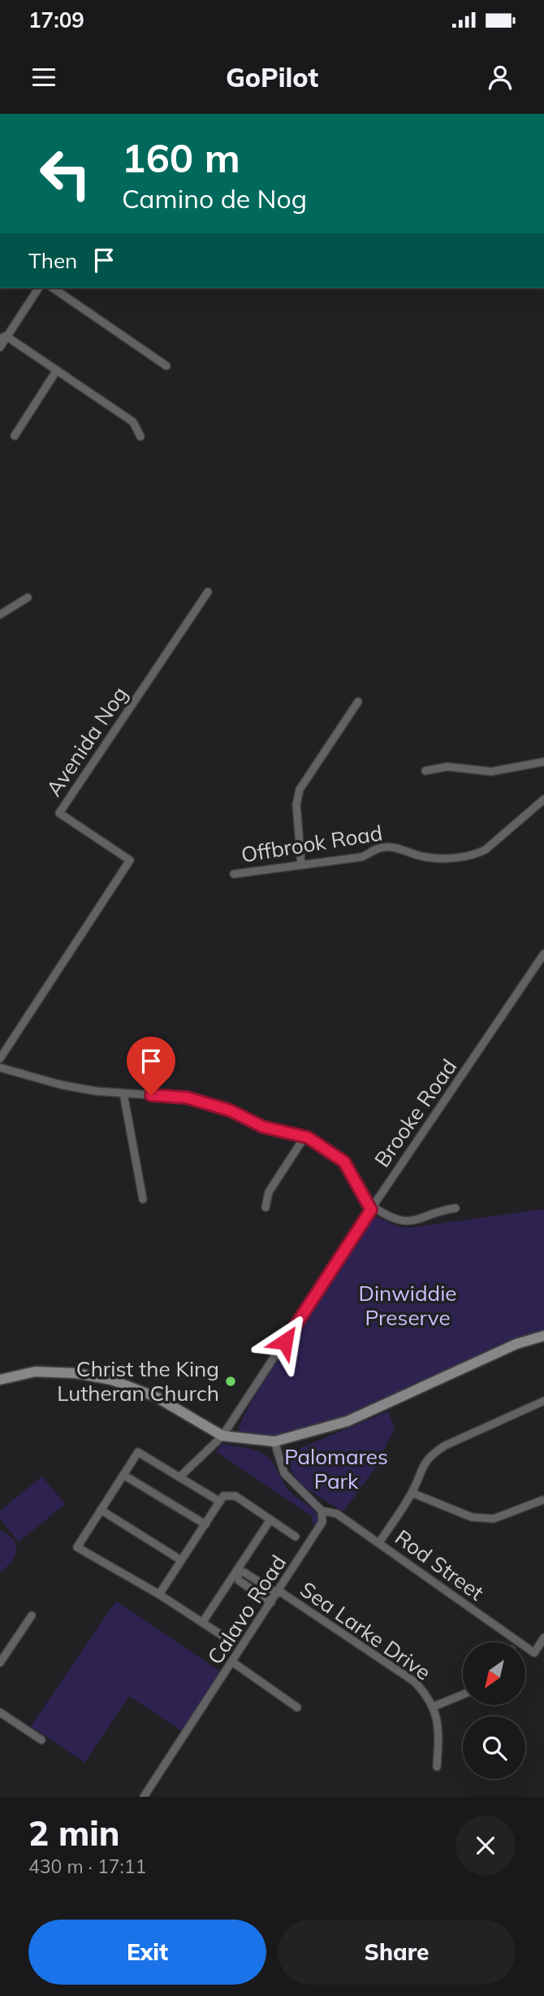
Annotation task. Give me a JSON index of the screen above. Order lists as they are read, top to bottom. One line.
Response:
{"streets":{"street":["Avenida Nog","Offbrook Road","Brooke Road","Rod Street","Calavo Road","Sea Larke Drive"]},"crossings":[["Rod Street","Calavo Road"],["Calavo Road","Sea Larke Drive"]],"parks":["Dinwiddie Preserve","Palomares Park"],"places":["Christ the King Lutheran Church"],"north":"bottom left","page":{"status":"17:09","header":"GoPilot","turn":["160 m","Camino de Nog"],"then":"Then","heading":["2 min","430 m · 17:11"],"buttons":["Exit","Share"]}}
